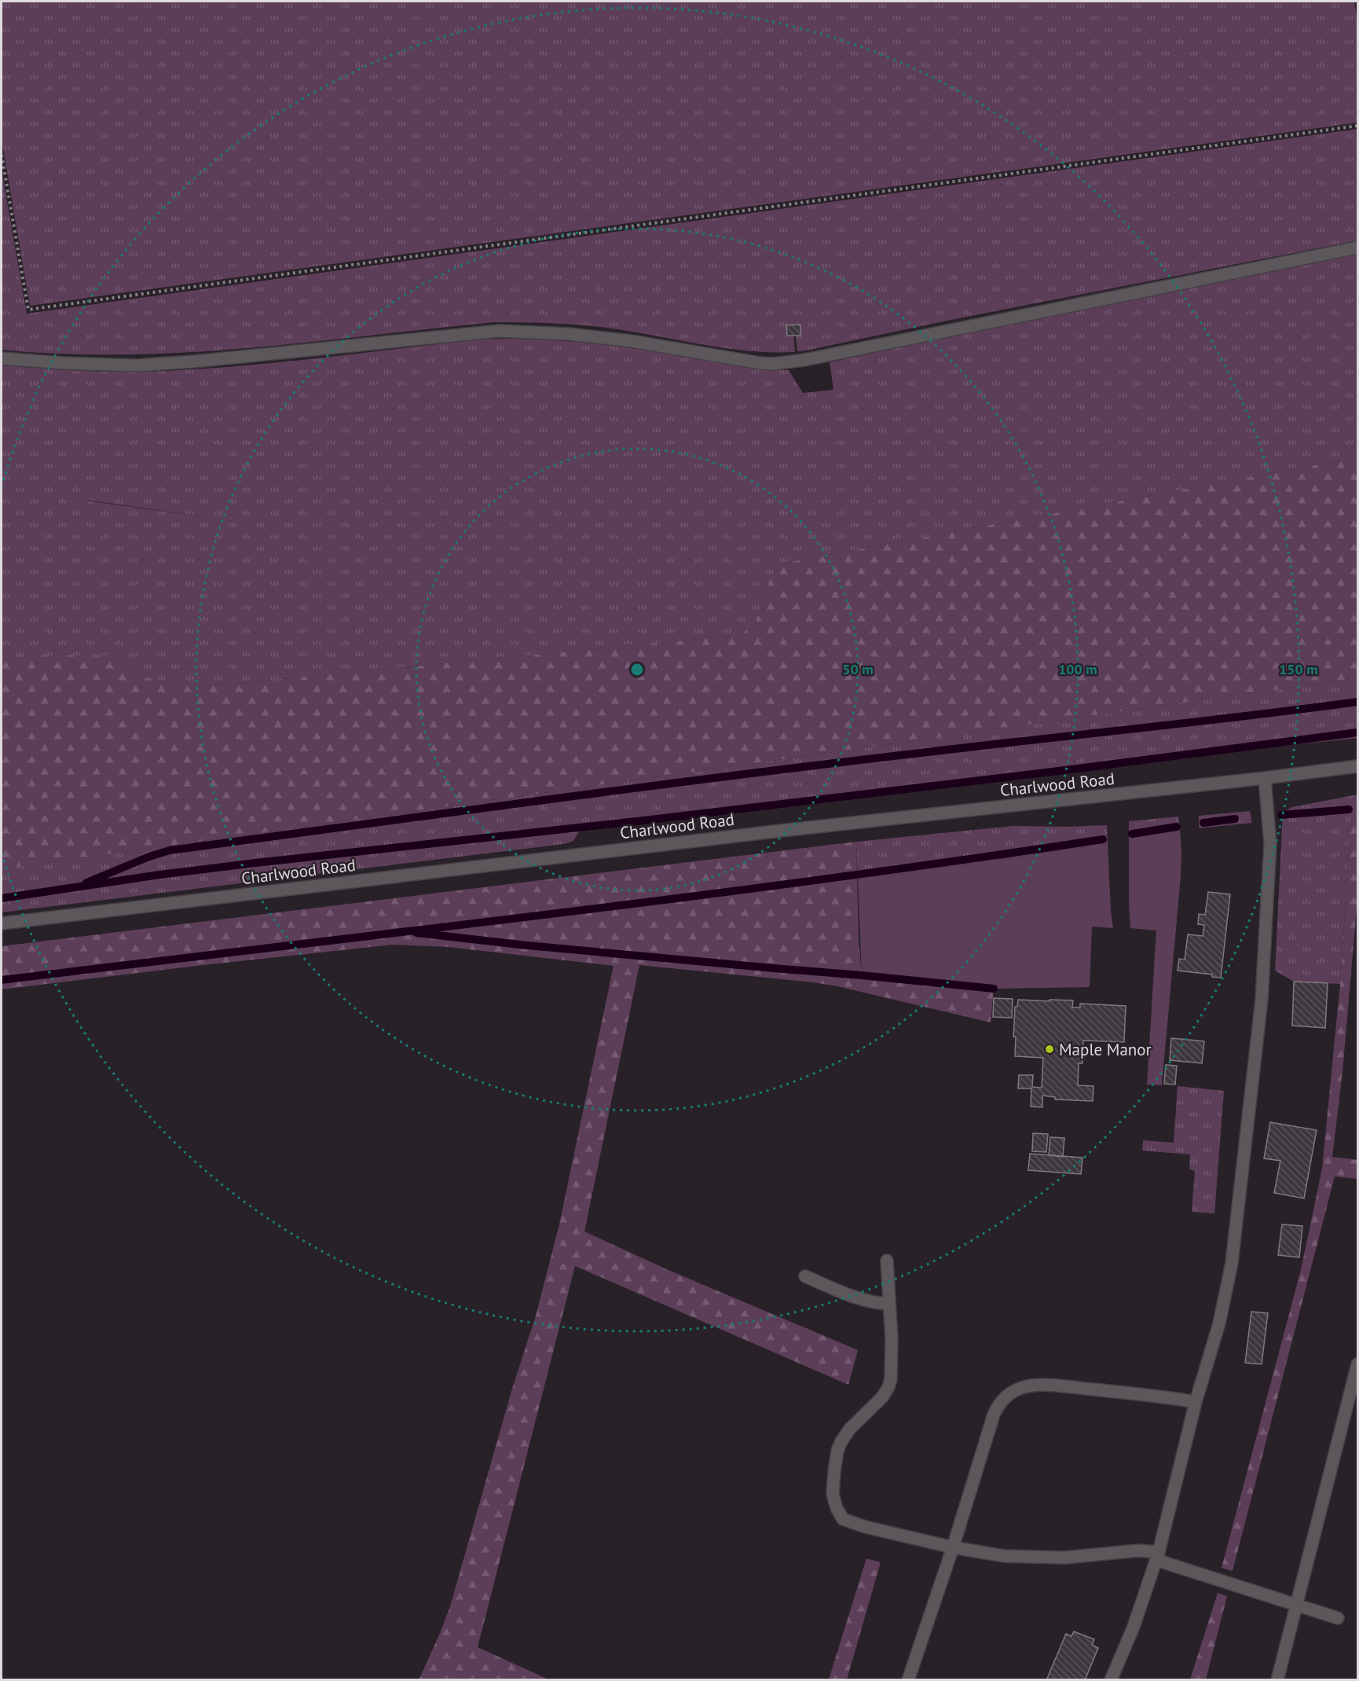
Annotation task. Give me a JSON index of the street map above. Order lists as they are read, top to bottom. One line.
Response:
{"streets":{"street":["Charlwood Road"]},"places":["Maple Manor"],"rings":["50 m","100 m","150 m"]}
